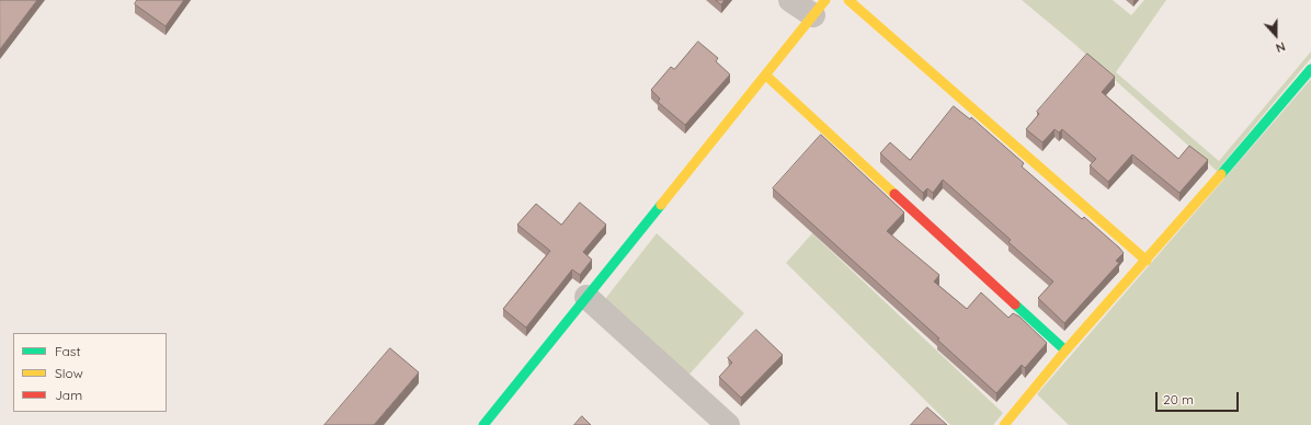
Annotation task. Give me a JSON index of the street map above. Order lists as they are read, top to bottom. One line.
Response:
{"legend":["Fast","Slow","Jam"],"scale_bar":"20 m","north":"bottom"}
